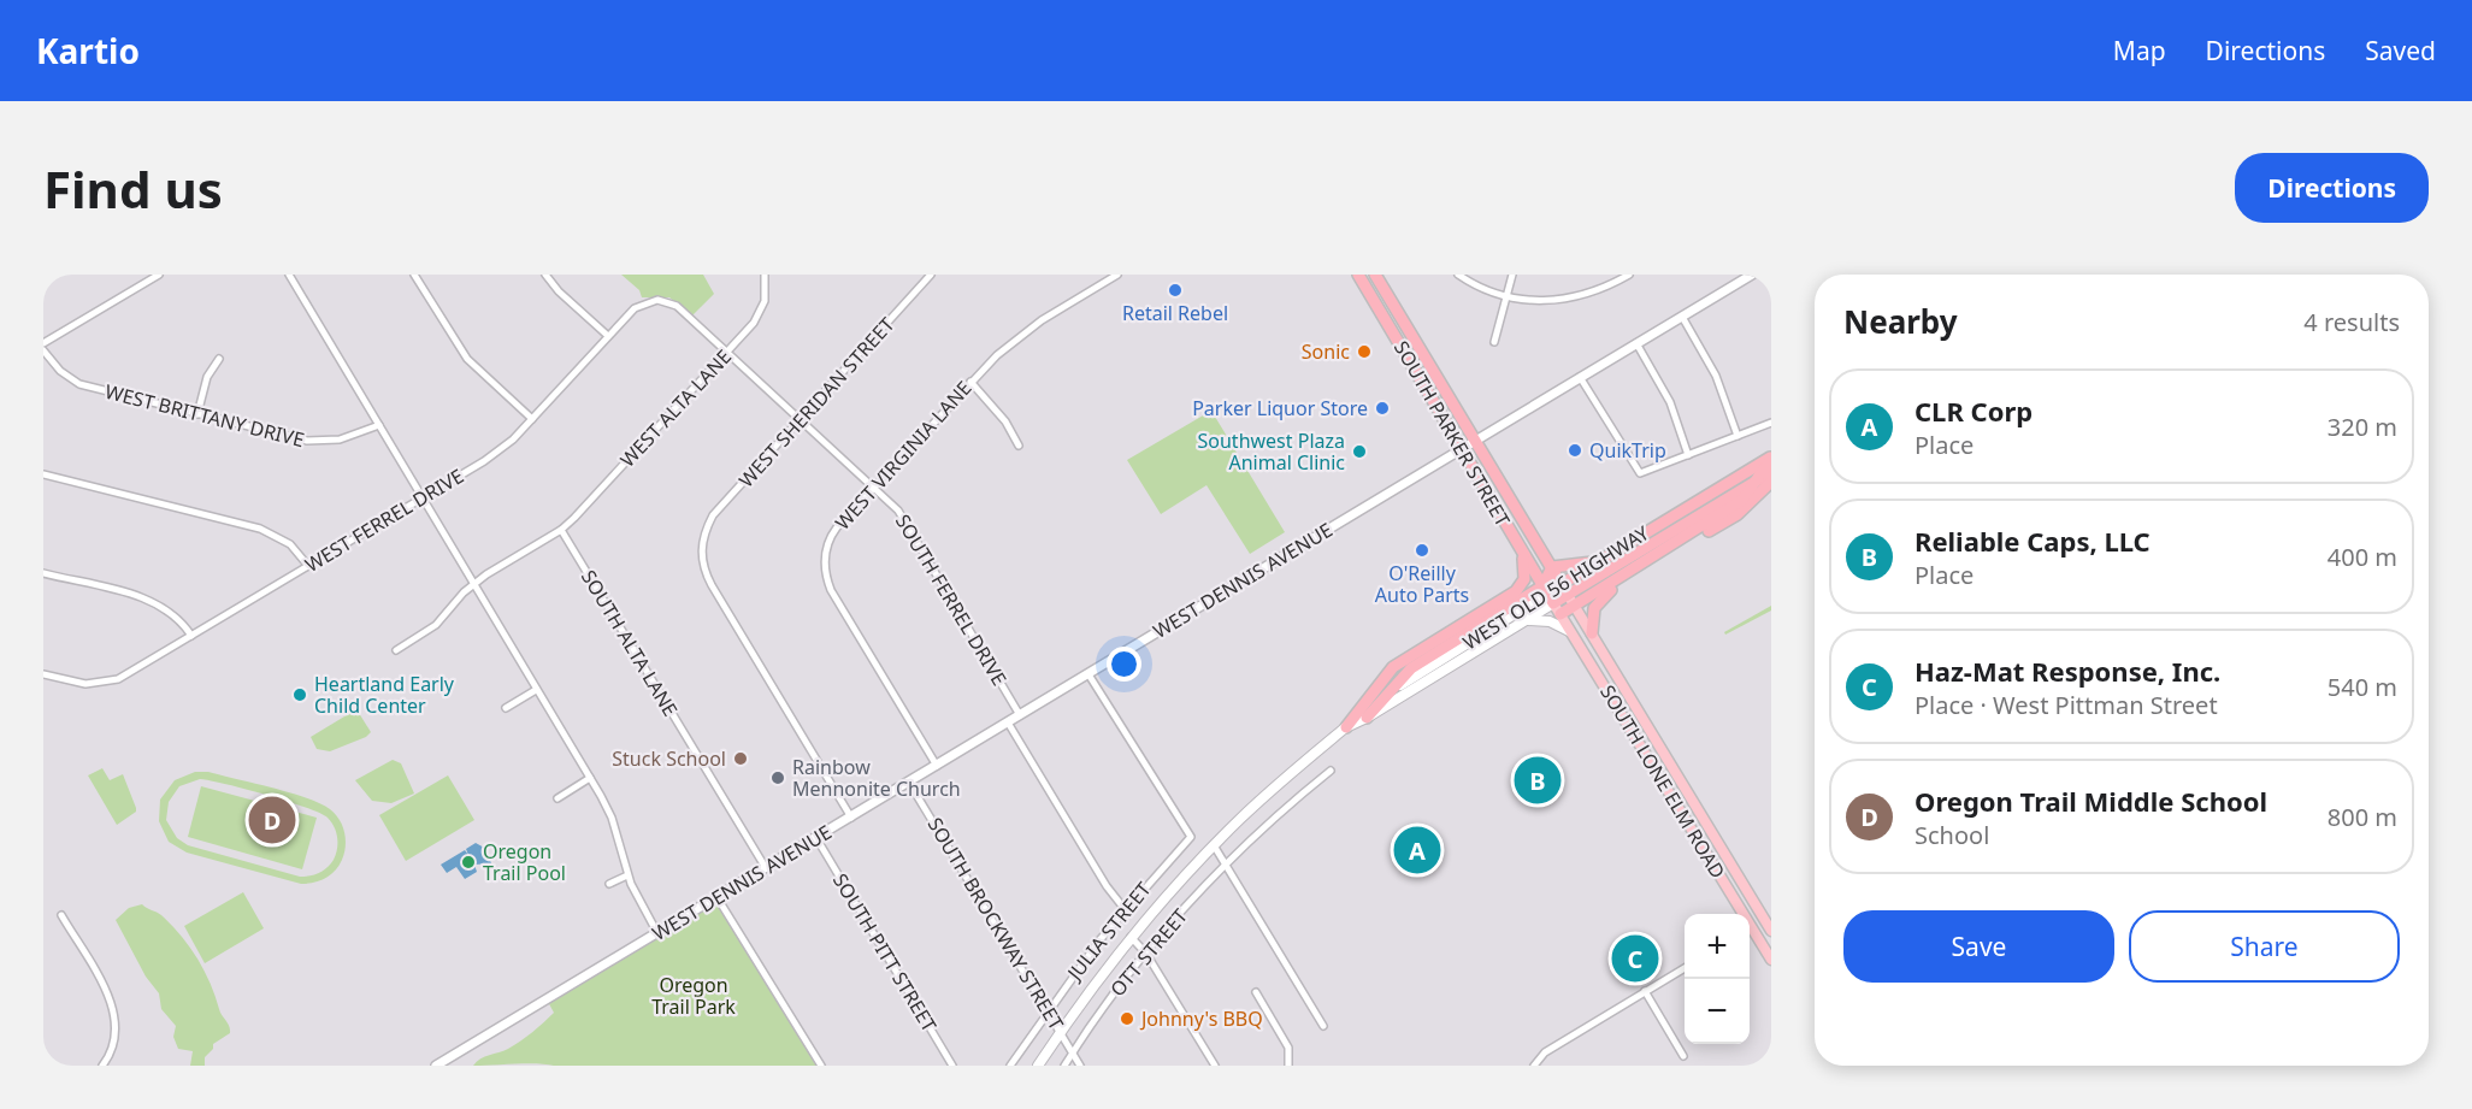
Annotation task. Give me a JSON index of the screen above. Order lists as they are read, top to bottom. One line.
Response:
{"streets":{"highway":["SOUTH PARKER STREET","WEST OLD 56 HIGHWAY"],"main road":["SOUTH LONE ELM ROAD"],"street":["WEST SHERIDAN STREET","WEST ALTA LANE","WEST BRITTANY DRIVE","WEST VIRGINIA LANE","WEST FERREL DRIVE","WEST DENNIS AVENUE","SOUTH FERREL DRIVE","SOUTH ALTA LANE","SOUTH BROCKWAY STREET","JULIA STREET","SOUTH PITT STREET","OTT STREET"]},"crossings":[["WEST SHERIDAN STREET","WEST DENNIS AVENUE"],["WEST SHERIDAN STREET","SOUTH FERREL DRIVE"],["WEST ALTA LANE","SOUTH FERREL DRIVE"],["WEST ALTA LANE","SOUTH ALTA LANE"],["SOUTH PARKER STREET","WEST DENNIS AVENUE"],["SOUTH PARKER STREET","WEST OLD 56 HIGHWAY"],["SOUTH PARKER STREET","SOUTH LONE ELM ROAD"],["WEST VIRGINIA LANE","WEST DENNIS AVENUE"],["WEST VIRGINIA LANE","SOUTH FERREL DRIVE"],["WEST FERREL DRIVE","SOUTH FERREL DRIVE"],["WEST DENNIS AVENUE","SOUTH FERREL DRIVE"],["WEST DENNIS AVENUE","SOUTH ALTA LANE"],["WEST DENNIS AVENUE","SOUTH BROCKWAY STREET"],["WEST DENNIS AVENUE","JULIA STREET"],["WEST DENNIS AVENUE","SOUTH PITT STREET"],["WEST OLD 56 HIGHWAY","SOUTH LONE ELM ROAD"],["WEST OLD 56 HIGHWAY","SOUTH BROCKWAY STREET"],["SOUTH BROCKWAY STREET","JULIA STREET"],["SOUTH BROCKWAY STREET","OTT STREET"]],"parks":["Oregon Trail Park"],"places":["Retail Rebel","Sonic","Parker Liquor Store","QuikTrip","Southwest Plaza Animal Clinic","O'Reilly Auto Parts","Heartland Early Child Center","Stuck School","Rainbow Mennonite Church","Oregon Trail Pool","Johnny's BBQ"],"page":{"header":"Kartio","nav":["Map","Directions","Saved"],"buttons":["Directions",["Save","Share"]],"title":"Find us","heading":["Nearby","4 results"],"list":[{"mark":"A","name":"CLR Corp","note":"Place","value":"320 m"},{"mark":"B","name":"Reliable Caps, LLC","note":"Place","value":"400 m"},{"mark":"C","name":"Haz-Mat Response, Inc.","note":"Place · West Pittman Street","value":"540 m"},{"mark":"D","name":"Oregon Trail Middle School","note":"School","value":"800 m"}],"pins":["B","D","A","C"],"map_buttons":["+","−"]}}
